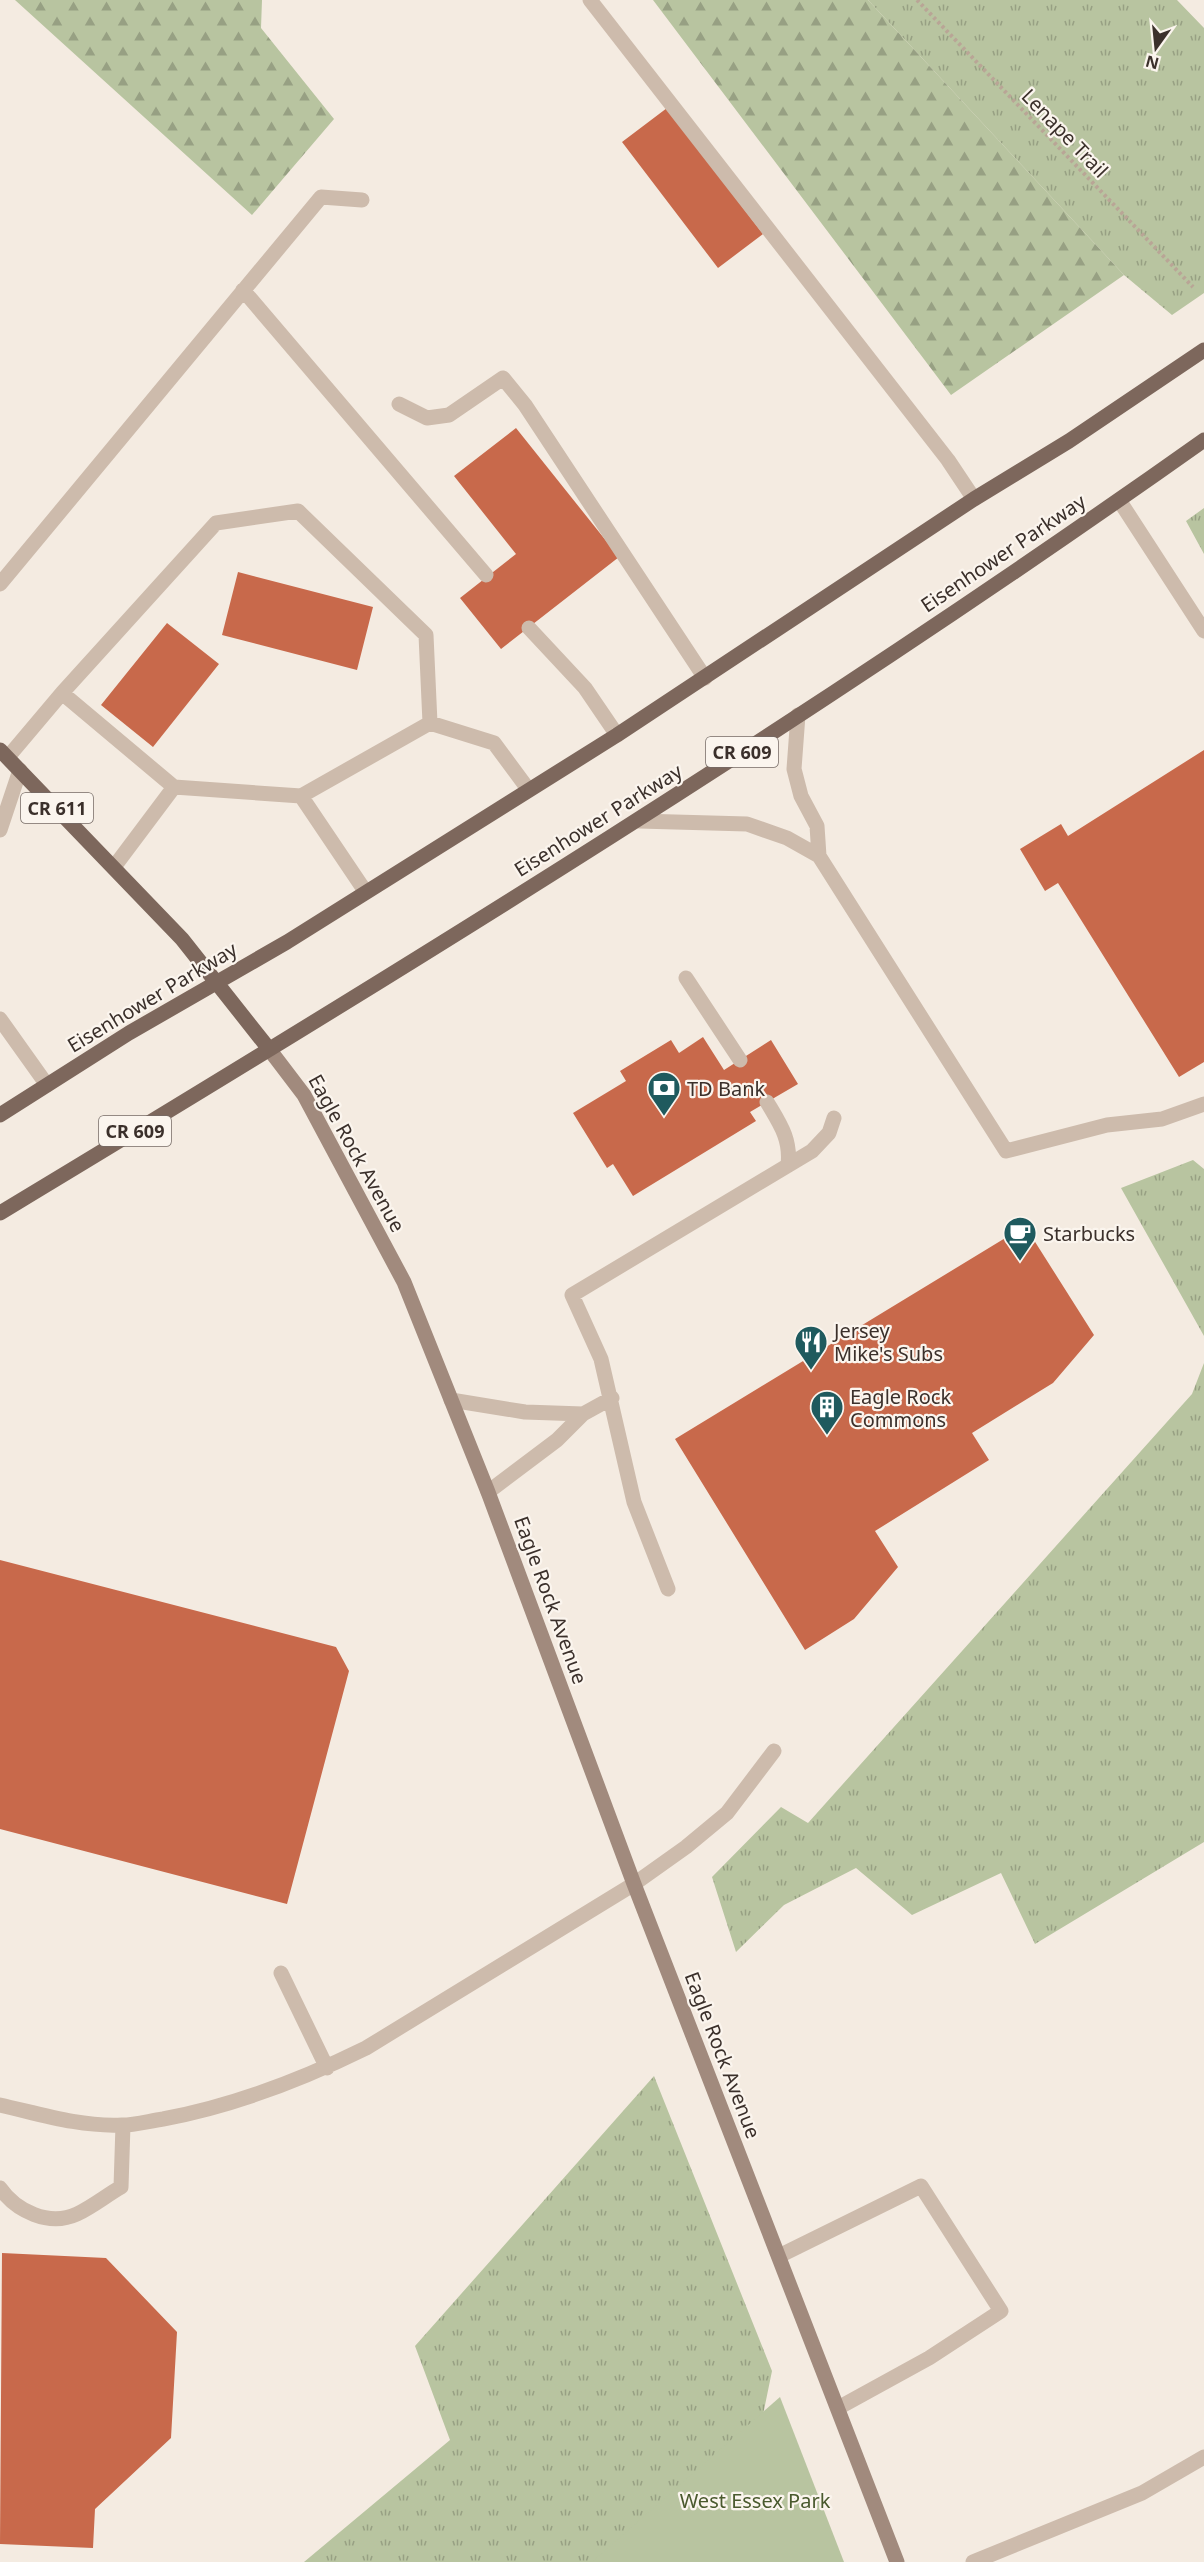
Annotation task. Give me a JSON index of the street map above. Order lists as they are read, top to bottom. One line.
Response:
{"streets":{"main road":["Eisenhower Parkway","CR 609","CR 611","Eagle Rock Avenue"],"path":["Lenape Trail"]},"crossings":[["Eisenhower Parkway","Eagle Rock Avenue"]],"parks":["West Essex Park"],"places":{"bank":["TD Bank"],"cafe":["Starbucks"],"restaurant":["Jersey Mike's Subs"],"building":["Eagle Rock Commons"]},"north":"bottom"}
